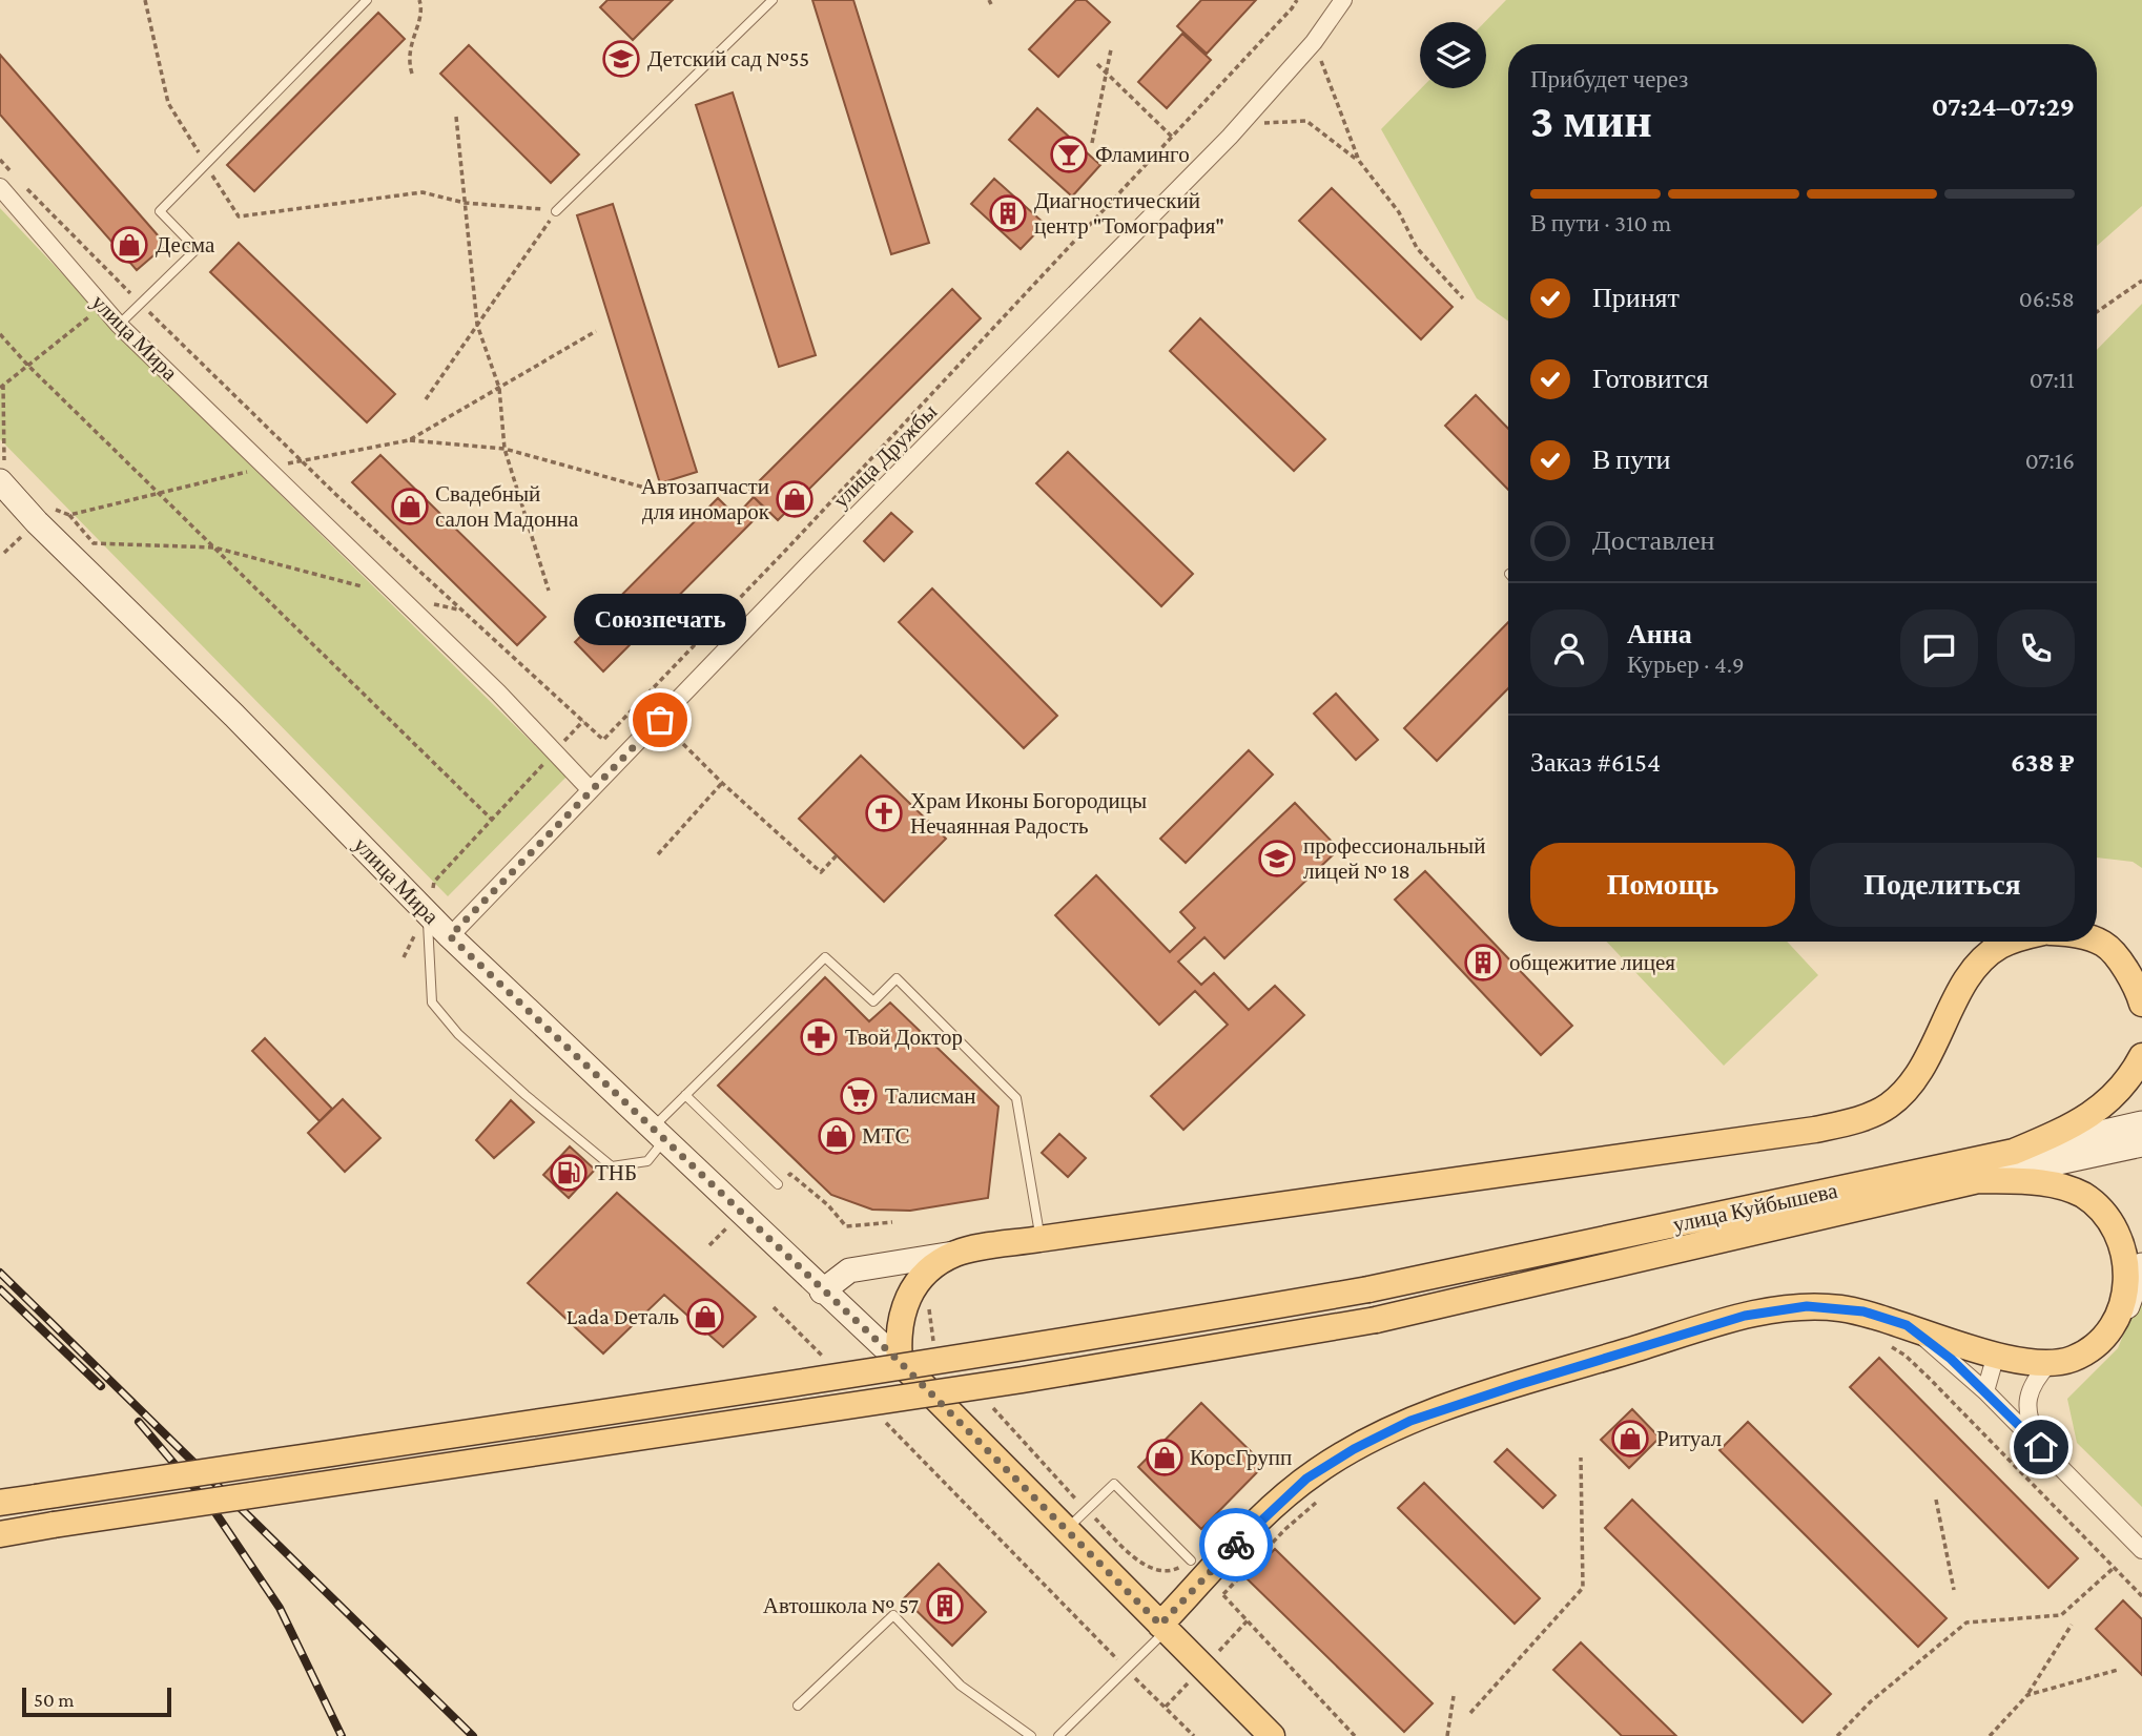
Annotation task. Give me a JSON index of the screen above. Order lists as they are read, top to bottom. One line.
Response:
{"streets":{"main road":["улица Мира","улица Куйбышева"],"street":["улица Дружбы"]},"crossings":[["улица Мира","улица Дружбы"]],"places":{"school or university":["Детский сад №55","профессиональный лицей № 18"],"bar":["Фламинго"],"building":["Диагностический центр \"Томография\"","общежитие лицея","Автошкола № 57"],"shop":["Десма","Автозапчасти для иномарок","Свадебный салон Мадонна","МТС","Lada Dеталь","Ритуал","КорсГрупп"],"other":["Союзпечать"],"church":["Храм Иконы Богородицы Нечаянная Радость"],"pharmacy":["Твой Доктор"],"supermarket":["Талисман"],"fuel station":["ТНБ"]},"scale_bar":"50 m","page":{"heading":["3 мин","Прибудет через","07:24–07:29"],"panel":["Анна","Курьер · 4.9","Заказ #6154","638 ₽"],"bar":"В пути · 310 m","list":[["Принят","06:58"],["Готовится","07:11"],["В пути","07:16"],"Доставлен"],"bubble":"Союзпечать","buttons":["Помощь","Поделиться"],"scale":"50 m"}}
